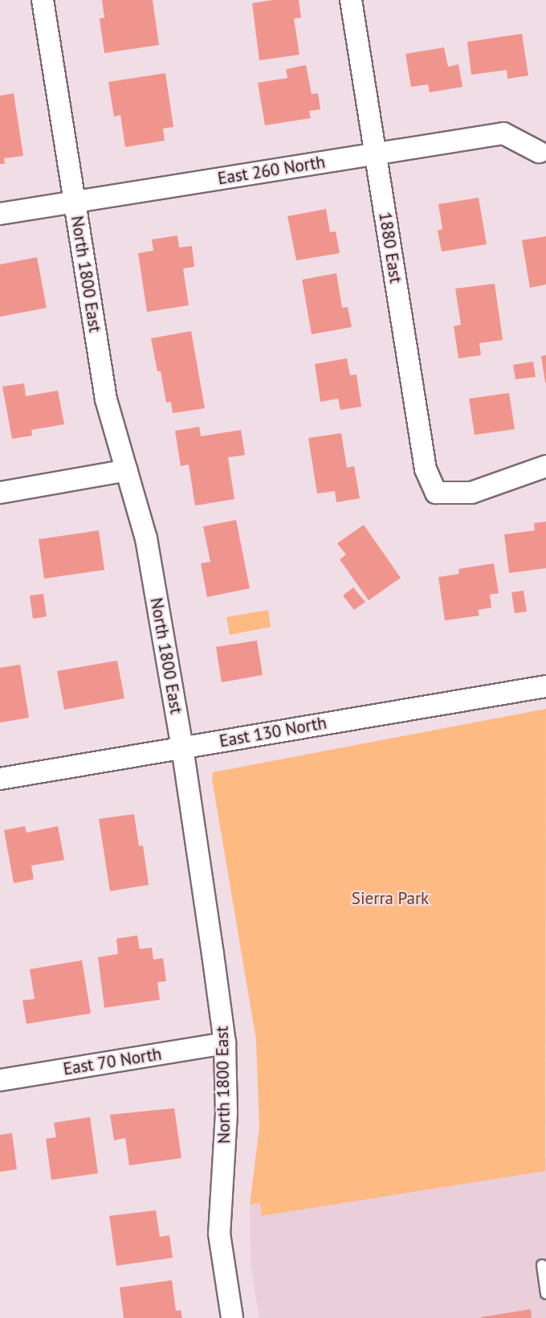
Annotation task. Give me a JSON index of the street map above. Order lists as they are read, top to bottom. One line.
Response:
{"streets":{"street":["East 260 North","1880 East","North 1800 East","East 130 North","East 70 North"]},"crossings":[["East 260 North","1880 East"],["East 260 North","North 1800 East"],["North 1800 East","East 130 North"],["North 1800 East","East 70 North"]],"parks":["Sierra Park"]}
